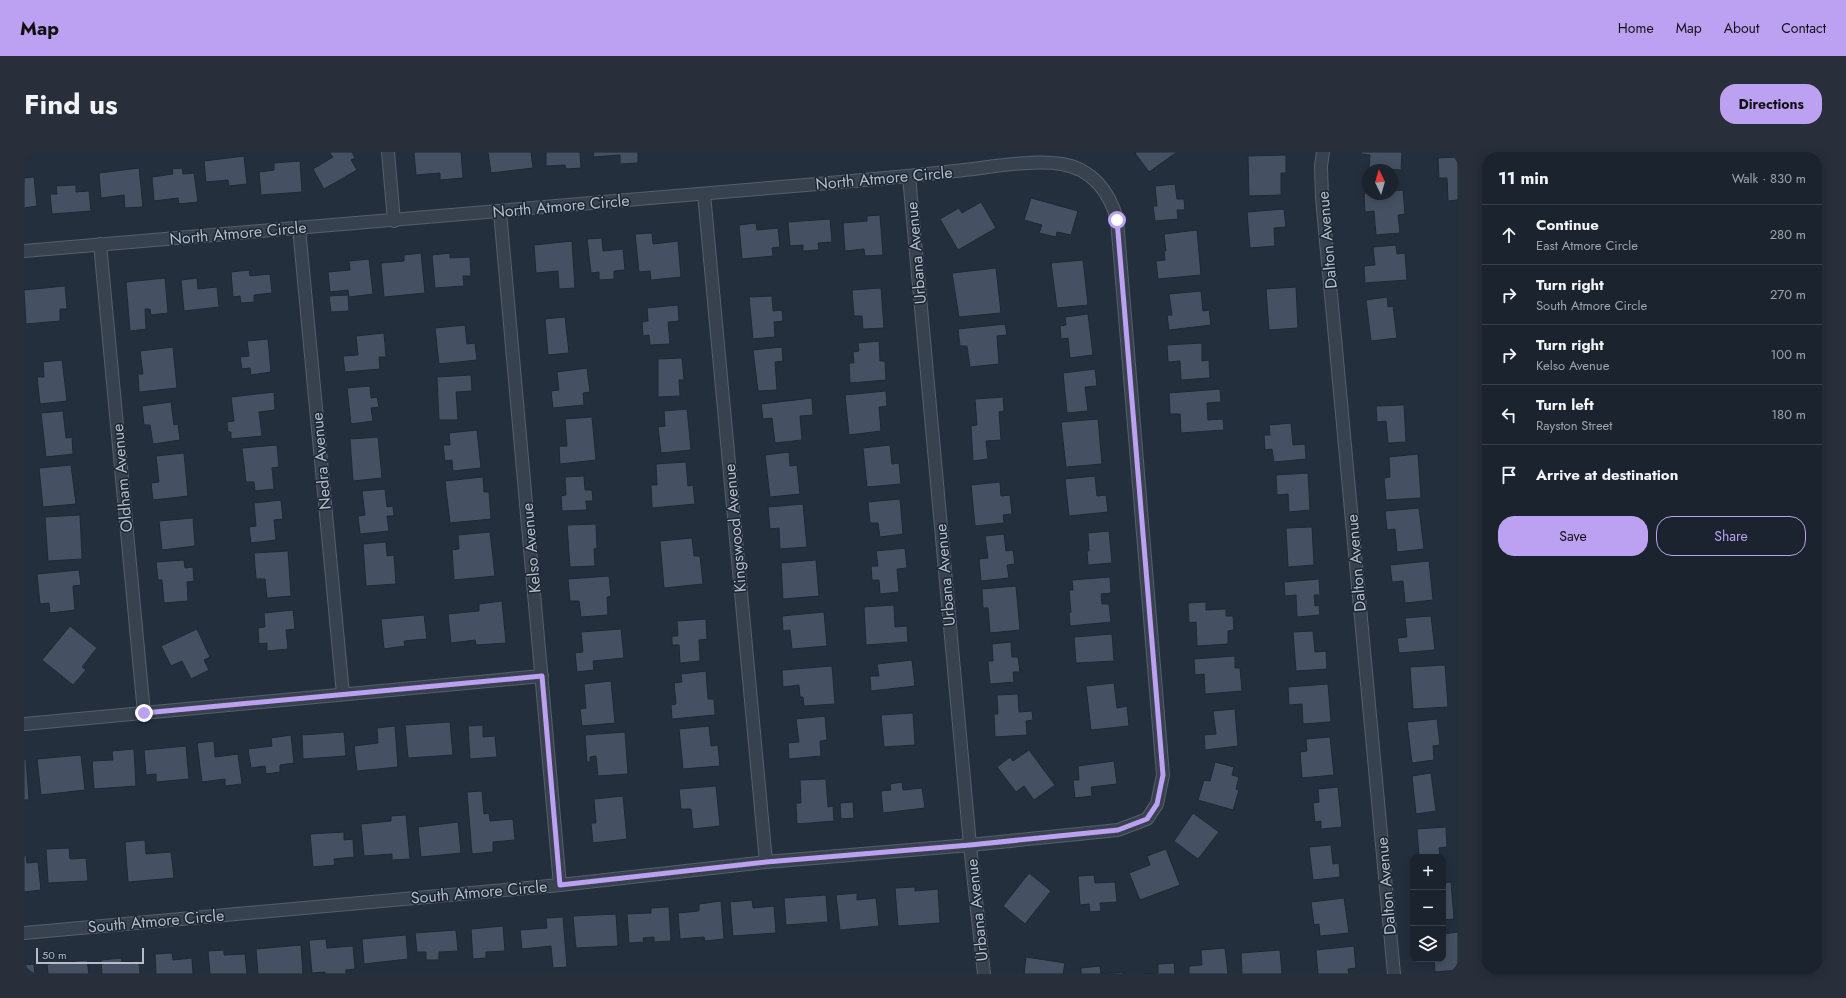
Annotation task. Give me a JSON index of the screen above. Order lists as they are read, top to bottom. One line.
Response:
{"streets":{"street":["North Atmore Circle","Dalton Avenue","Urbana Avenue","Nedra Avenue","Oldham Avenue","Kingswood Avenue","Kelso Avenue","South Atmore Circle"]},"crossings":[["North Atmore Circle","Urbana Avenue"],["North Atmore Circle","Nedra Avenue"],["North Atmore Circle","Oldham Avenue"],["North Atmore Circle","Kingswood Avenue"],["North Atmore Circle","Kelso Avenue"],["North Atmore Circle","South Atmore Circle"],["Urbana Avenue","South Atmore Circle"],["Kingswood Avenue","South Atmore Circle"],["Kelso Avenue","South Atmore Circle"]],"scale_bar":"50 m","north":"top","page":{"header":"Map","nav":["Home","Map","About","Contact"],"title":"Find us","buttons":["Directions",["Save","Share"]],"heading":["11 min","Walk · 830 m"],"list":[["Continue","East Atmore Circle","280 m"],["Turn right","South Atmore Circle","270 m"],["Turn right","Kelso Avenue","100 m"],["Turn left","Rayston Street","180 m"],"Arrive at destination"],"map_buttons":["+","−"],"scale":"50 m"}}
